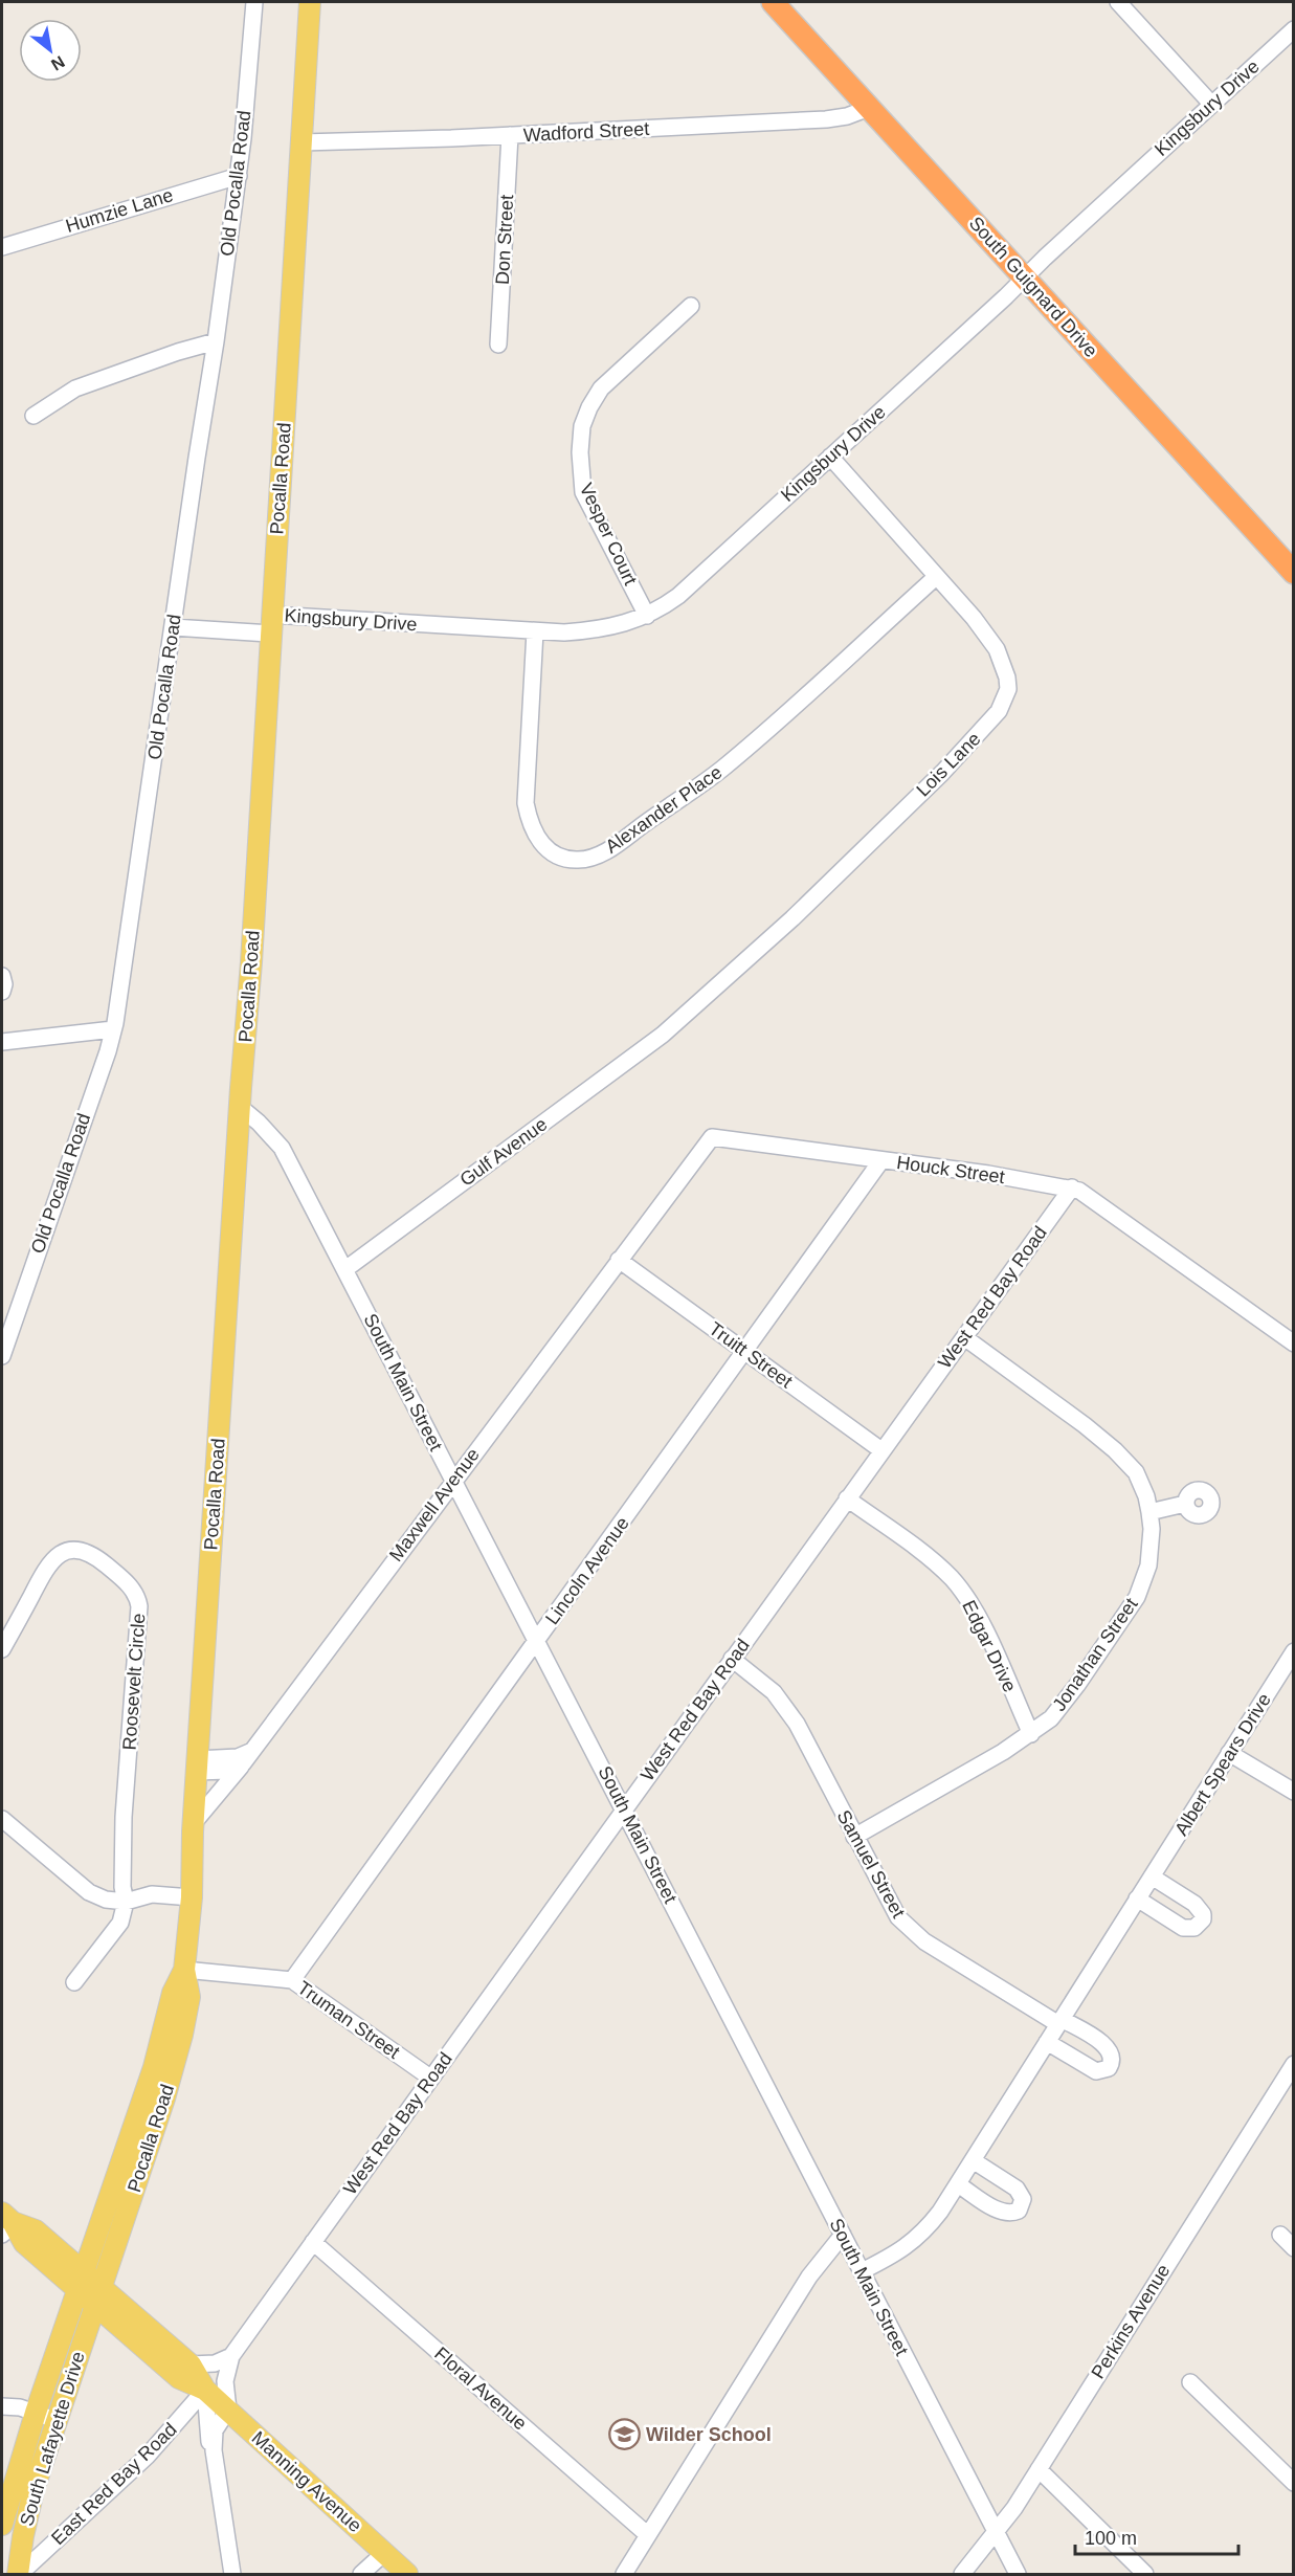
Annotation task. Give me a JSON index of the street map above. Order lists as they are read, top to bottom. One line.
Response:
{"streets":{"highway":["South Guignard Drive"],"main road":["Pocalla Road","South Lafayette Drive","Manning Avenue"],"street":["Kingsbury Drive","Wadford Street","Old Pocalla Road","Humzie Lane","Don Street","Vesper Court","Lois Lane","Alexander Place","Gulf Avenue","Houck Street","West Red Bay Road","Truitt Street","South Main Street","Maxwell Avenue","Lincoln Avenue","Edgar Drive","Jonathan Street","Roosevelt Circle","Albert Spears Drive","Samuel Street","Truman Street","Perkins Avenue","Floral Avenue","East Red Bay Road"]},"crossings":[["Kingsbury Drive","Old Pocalla Road"],["Kingsbury Drive","South Guignard Drive"],["Kingsbury Drive","Pocalla Road"],["Kingsbury Drive","Vesper Court"],["Kingsbury Drive","Lois Lane"],["Kingsbury Drive","Alexander Place"],["Wadford Street","Don Street"],["Wadford Street","South Guignard Drive"],["Wadford Street","Pocalla Road"],["Old Pocalla Road","Humzie Lane"],["Pocalla Road","South Main Street"],["Pocalla Road","Maxwell Avenue"],["Pocalla Road","Truman Street"],["Pocalla Road","South Lafayette Drive"],["Pocalla Road","Manning Avenue"],["Lois Lane","Alexander Place"],["Lois Lane","Gulf Avenue"],["Gulf Avenue","South Main Street"],["Houck Street","West Red Bay Road"],["Houck Street","Truitt Street"],["Houck Street","Maxwell Avenue"],["Houck Street","Lincoln Avenue"],["West Red Bay Road","Truitt Street"],["West Red Bay Road","South Main Street"],["West Red Bay Road","Edgar Drive"],["West Red Bay Road","Jonathan Street"],["West Red Bay Road","Samuel Street"],["West Red Bay Road","Truman Street"],["West Red Bay Road","Floral Avenue"],["West Red Bay Road","Manning Avenue"],["Truitt Street","Maxwell Avenue"],["Truitt Street","Lincoln Avenue"],["South Main Street","Maxwell Avenue"],["South Main Street","Lincoln Avenue"],["South Main Street","Albert Spears Drive"],["South Main Street","Perkins Avenue"],["Lincoln Avenue","Truman Street"],["Edgar Drive","Jonathan Street"],["Jonathan Street","Samuel Street"],["Albert Spears Drive","Samuel Street"],["South Lafayette Drive","Manning Avenue"],["South Lafayette Drive","East Red Bay Road"],["Manning Avenue","East Red Bay Road"]],"places":{"school or university":["Wilder School"]},"scale_bar":"100 m","north":"bottom right"}
